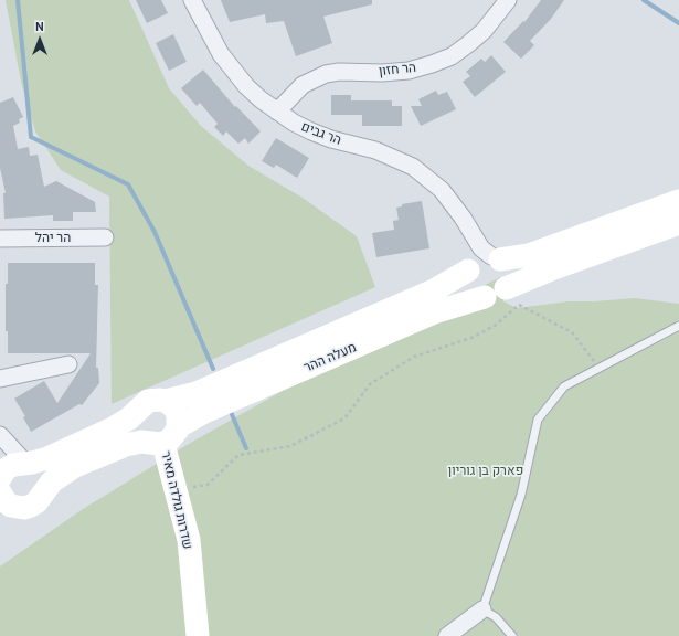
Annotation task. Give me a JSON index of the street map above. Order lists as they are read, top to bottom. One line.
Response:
{"streets":{"main road":["מעלה ההר","שדרות גולדה מאיר"],"street":["הר חזון","הר גבים","הר יהל"]},"crossings":[["הר חזון","הר גבים"],["הר גבים","מעלה ההר"]],"parks":["פארק בן גוריון"],"north":"top"}
